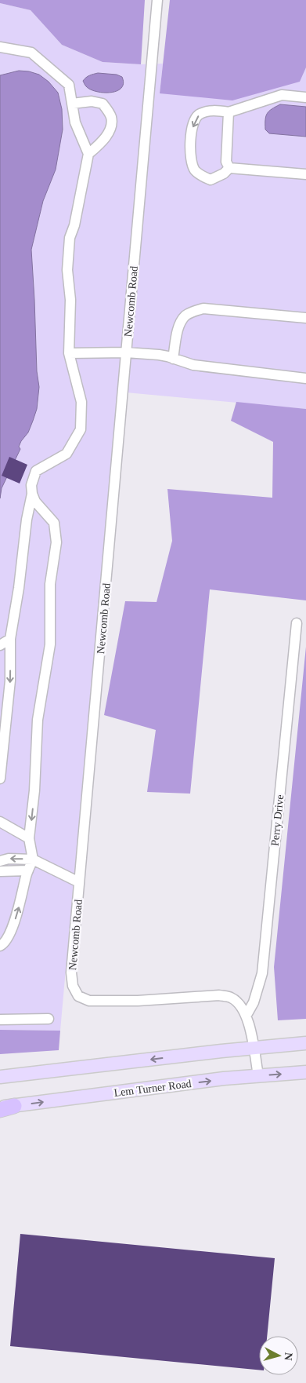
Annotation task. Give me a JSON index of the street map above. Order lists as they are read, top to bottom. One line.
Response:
{"streets":{"main road":["Lem Turner Road"],"street":["Newcomb Road","Perry Drive"]},"crossings":[["Newcomb Road","Perry Drive"],["Newcomb Road","Lem Turner Road"]],"north":"right"}
